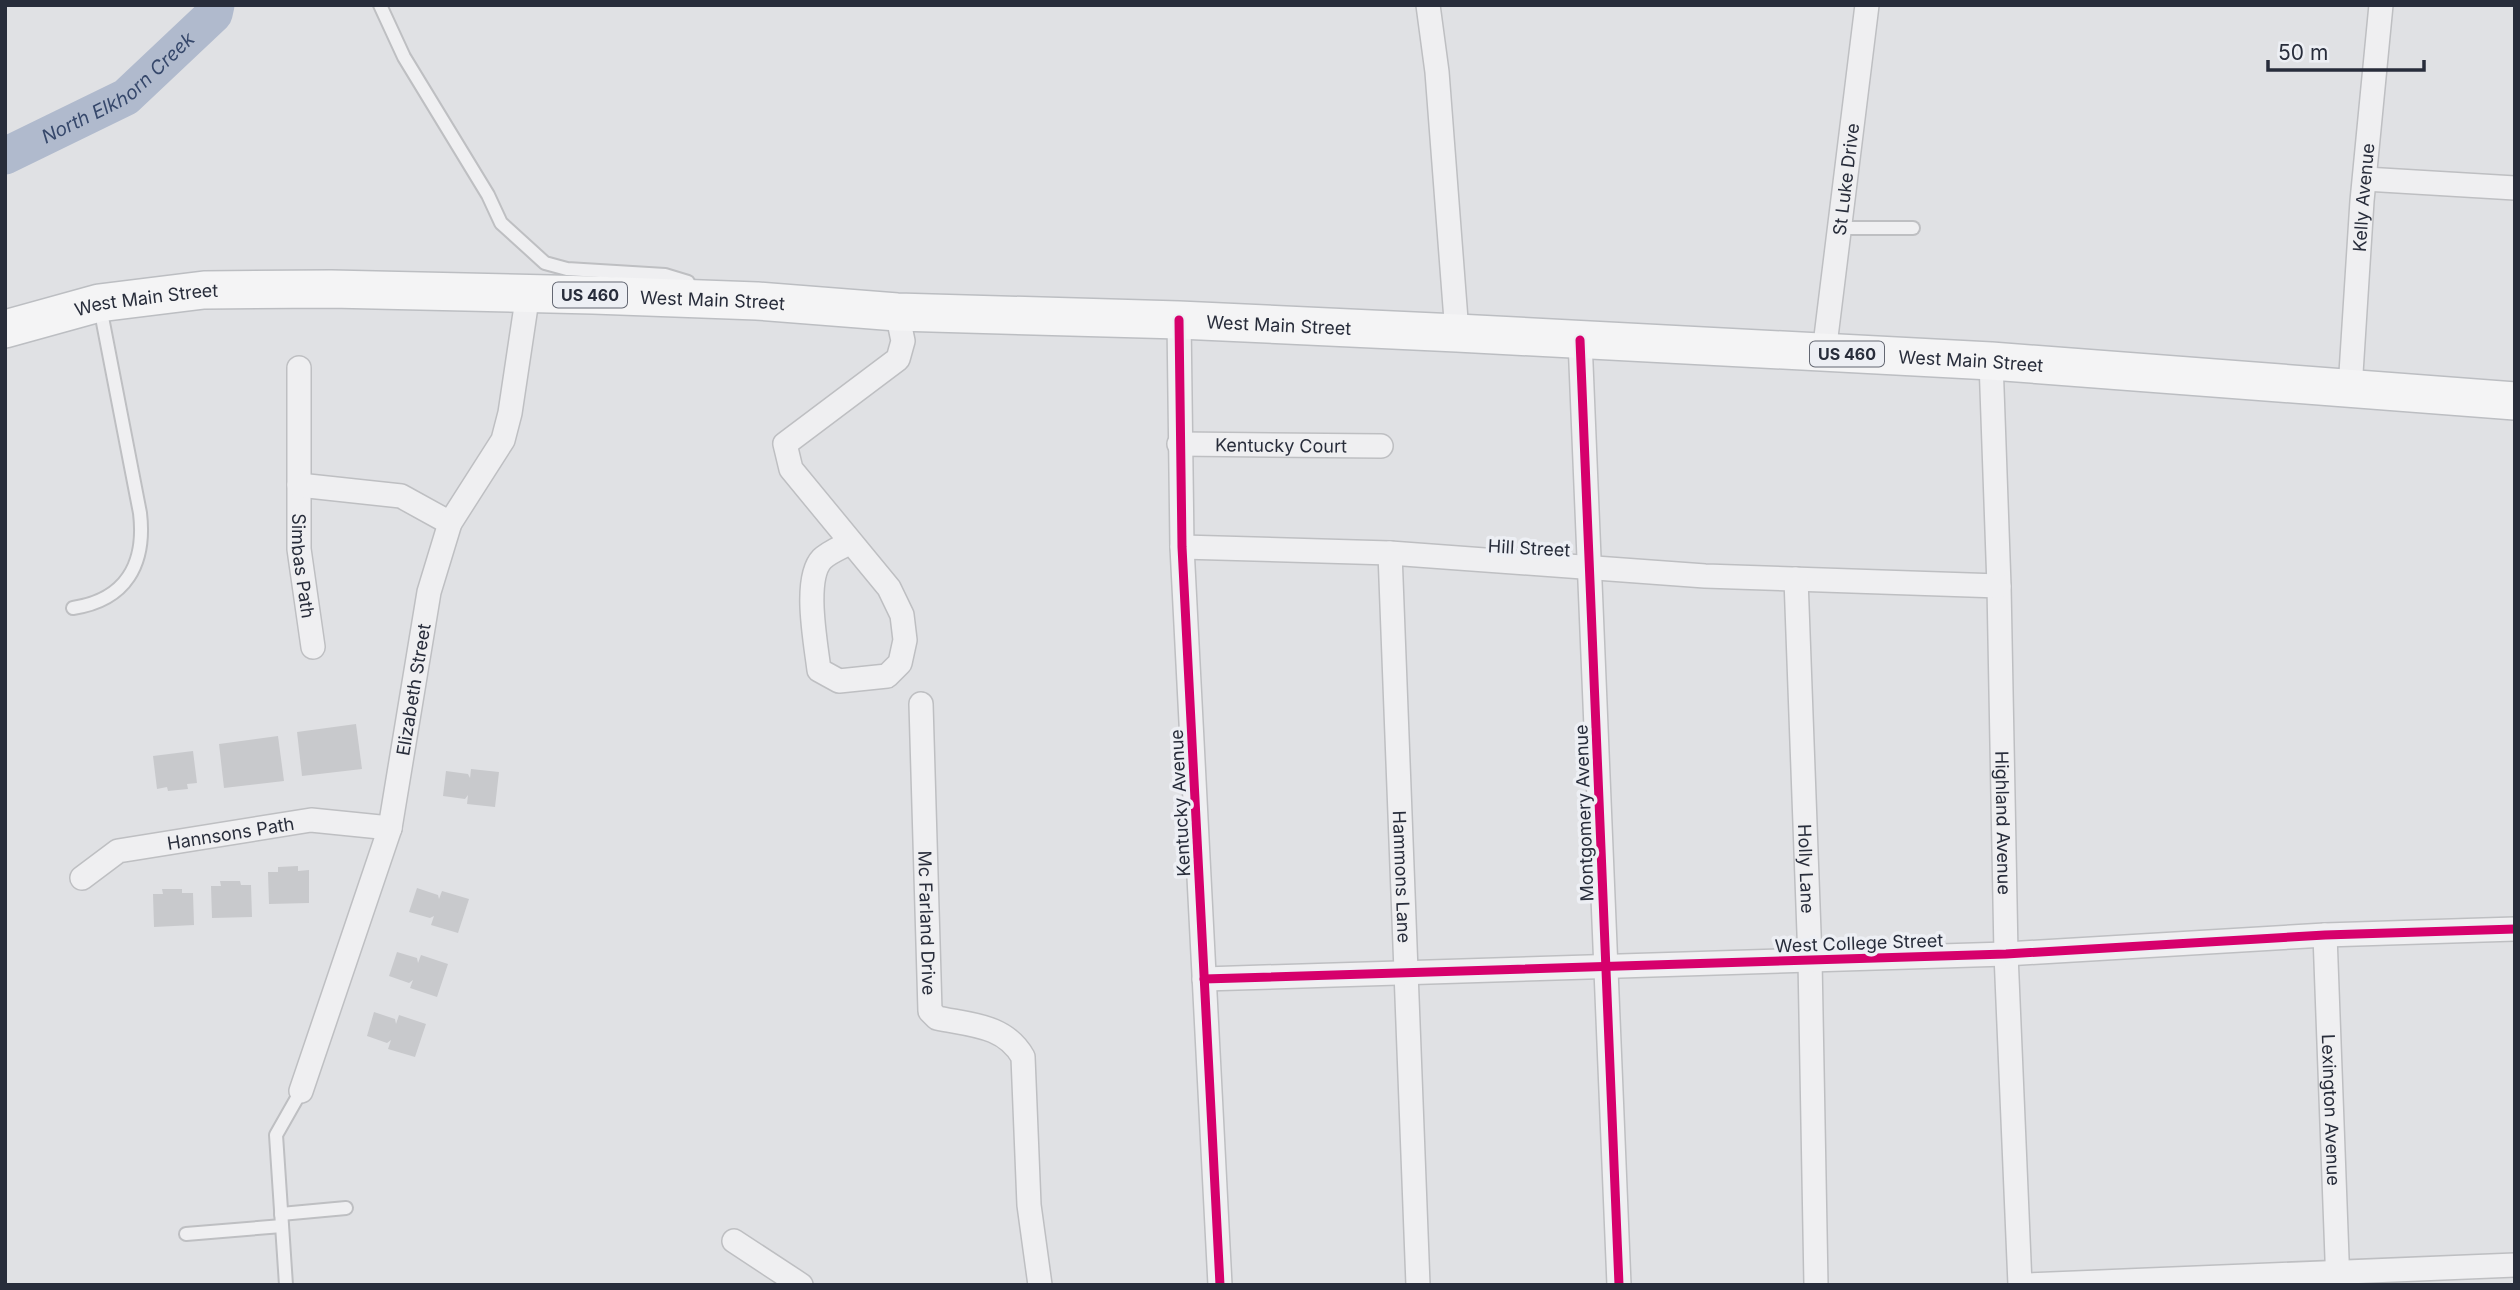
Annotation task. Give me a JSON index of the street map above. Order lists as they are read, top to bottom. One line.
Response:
{"streets":{"main road":["US 460","West Main Street"],"street":["St Luke Drive","Kelly Avenue","Kentucky Court","Hill Street","Simbas Path","Elizabeth Street","Kentucky Avenue","Montgomery Avenue","Highland Avenue","Hannsons Path","Holly Lane","Hammons Lane","Mc Farland Drive","West College Street","Lexington Avenue"]},"crossings":[["St Luke Drive","West Main Street"],["Kelly Avenue","West Main Street"],["West Main Street","Elizabeth Street"],["West Main Street","Kentucky Avenue"],["West Main Street","Montgomery Avenue"],["West Main Street","Highland Avenue"],["Kentucky Court","Kentucky Avenue"],["Hill Street","Kentucky Avenue"],["Hill Street","Montgomery Avenue"],["Hill Street","Highland Avenue"],["Hill Street","Holly Lane"],["Hill Street","Hammons Lane"],["Simbas Path","Elizabeth Street"],["Elizabeth Street","Hannsons Path"],["Kentucky Avenue","West College Street"],["Montgomery Avenue","West College Street"],["Highland Avenue","West College Street"],["Holly Lane","West College Street"],["Hammons Lane","West College Street"],["West College Street","Lexington Avenue"]],"water":["North Elkhorn Creek"],"scale_bar":"50 m"}
